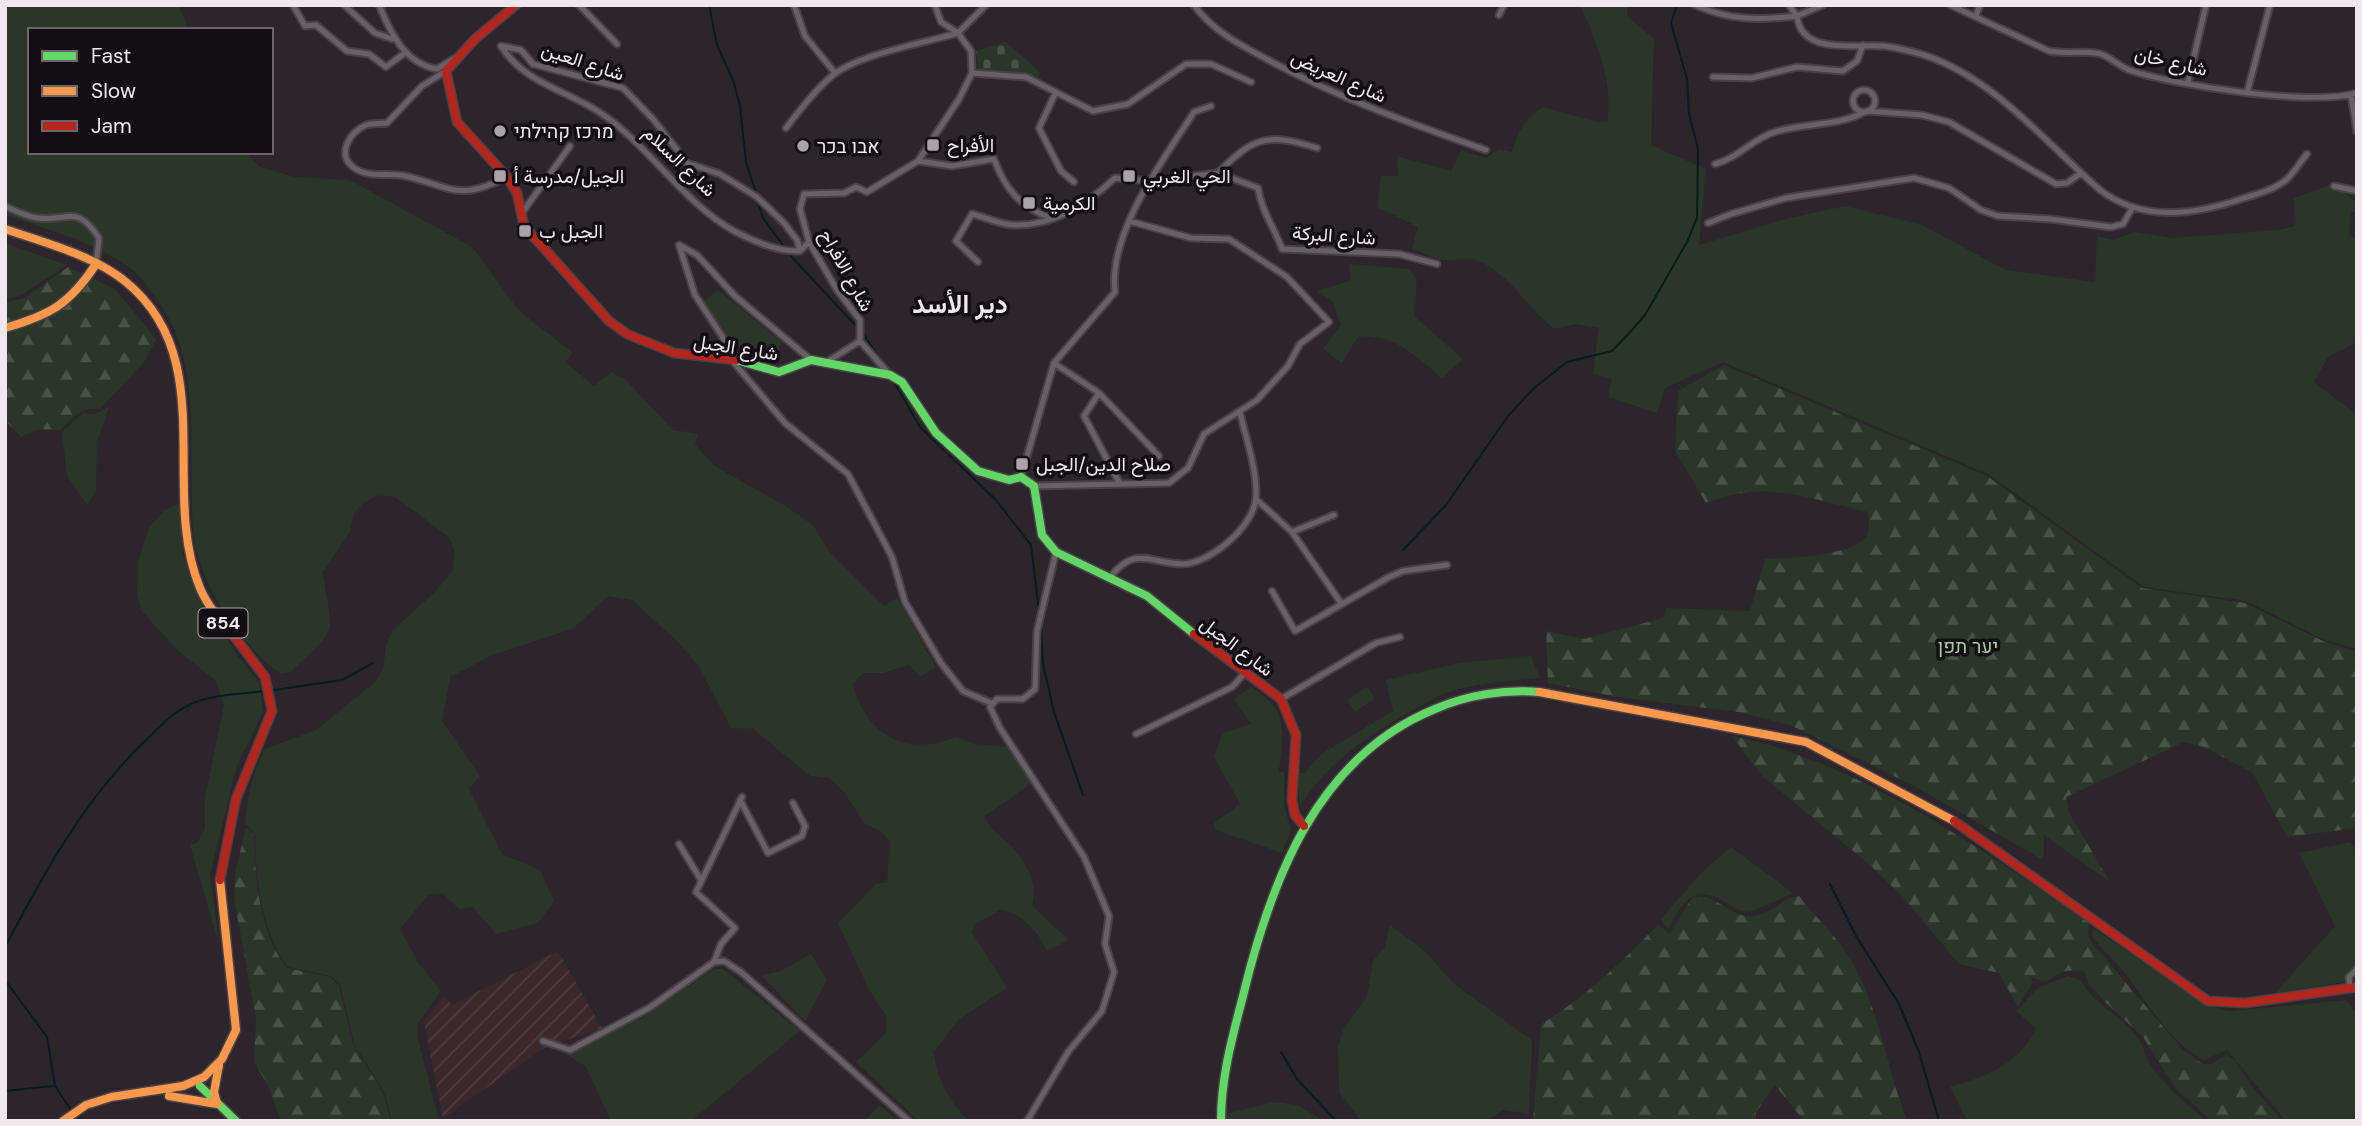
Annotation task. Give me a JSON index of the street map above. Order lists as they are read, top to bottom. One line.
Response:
{"streets":{"main road":["شارع الجبل","854"],"street":["شارع العين","شارع خان","شارع العريض","شارع السلام","شارع البركة","شارع الافراح"]},"crossings":[["شارع العين","شارع السلام"]],"districts":["دير الأسد"],"parks":["יער תפן"],"places":{"other":["מרכז קהילתי","אבו בכר"],"transit":["الأفراح","الجيل/مدرسة أ","الحي الغربي","الكرمية","الجبل ب","صلاح الدين/الجبل"]},"legend":["Fast","Slow","Jam"]}
